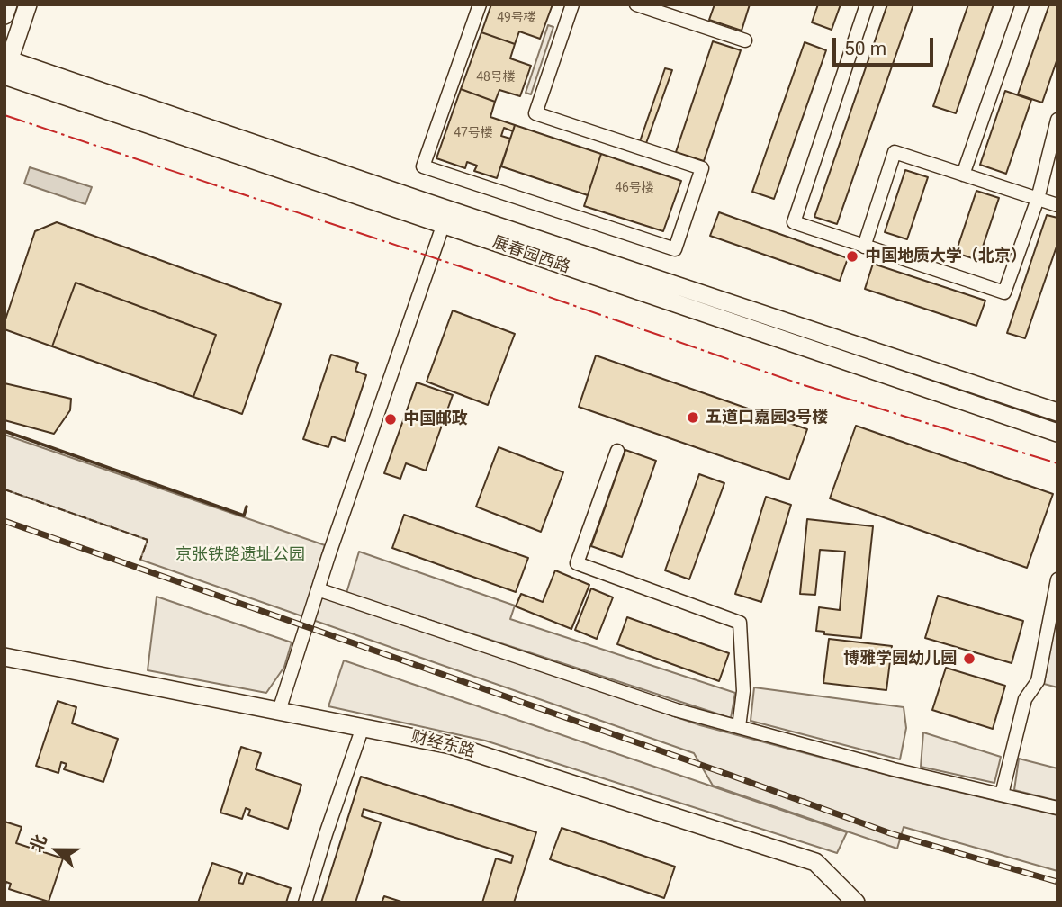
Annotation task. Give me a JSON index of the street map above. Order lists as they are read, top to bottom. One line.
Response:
{"streets":{"main road":["展春园西路","财经东路"]},"parks":["京张铁路遗址公园"],"places":["中国地质大学（北京）","五道口嘉园3号楼","中国邮政","博雅学园幼儿园"],"house_numbers":["49号楼","48号楼","47号楼","46号楼"],"scale_bar":"50 m","north":"left"}
